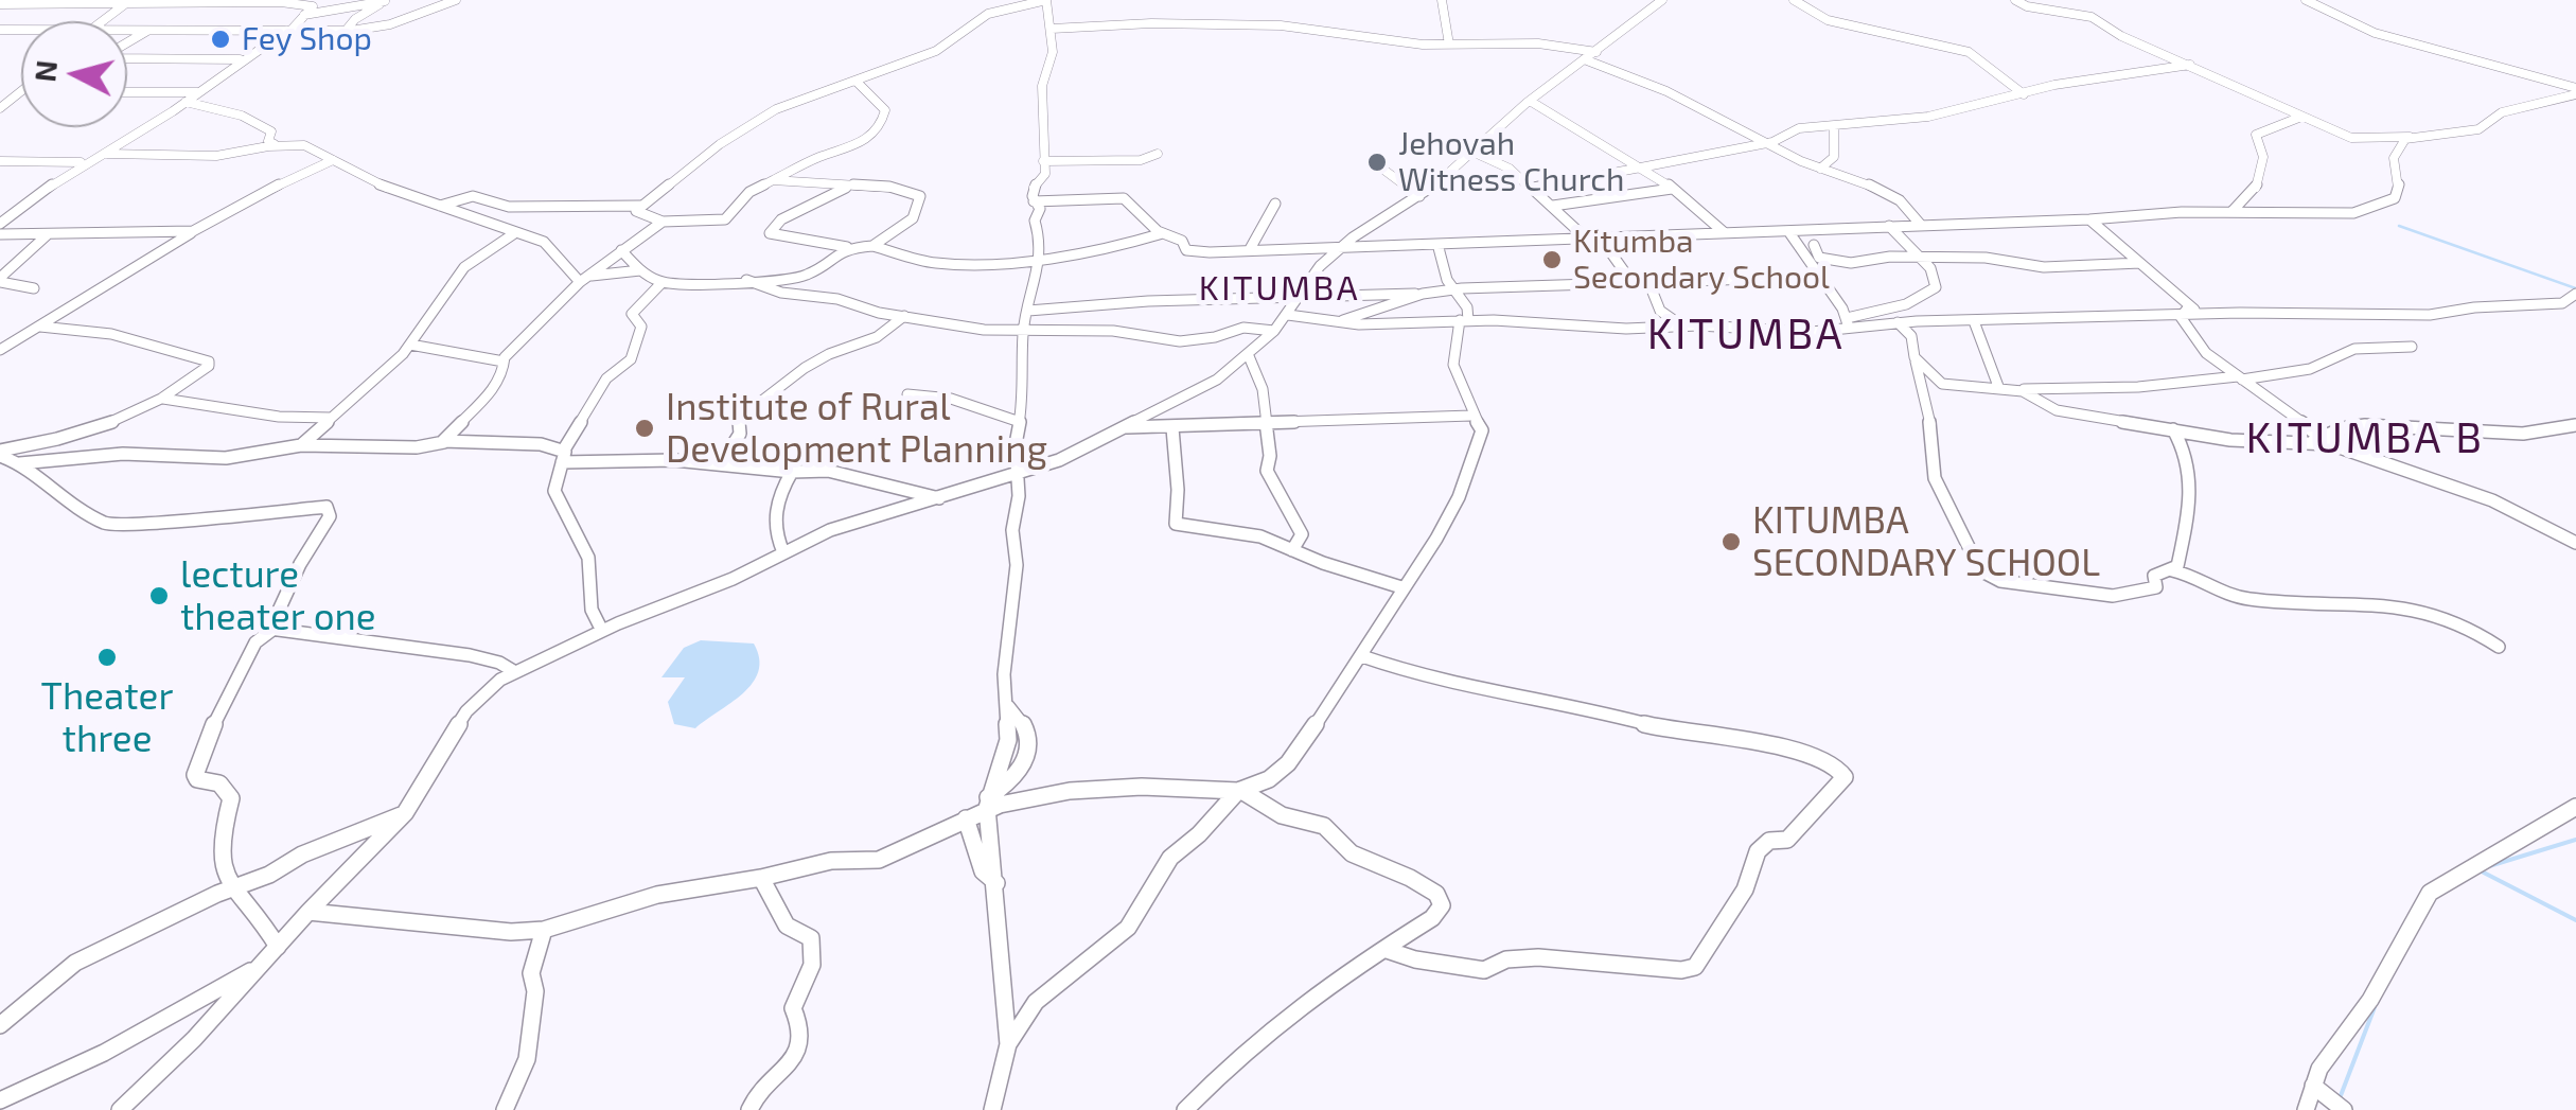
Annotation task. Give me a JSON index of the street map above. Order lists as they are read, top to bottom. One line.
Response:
{"districts":["KITUMBA","KITUMBA","KITUMBA B"],"places":["Fey Shop","Jehovah Witness Church","Kitumba Secondary School","Institute of Rural Development Planning","KITUMBA SECONDARY SCHOOL","lecture theater one","Theater three"],"north":"left"}
